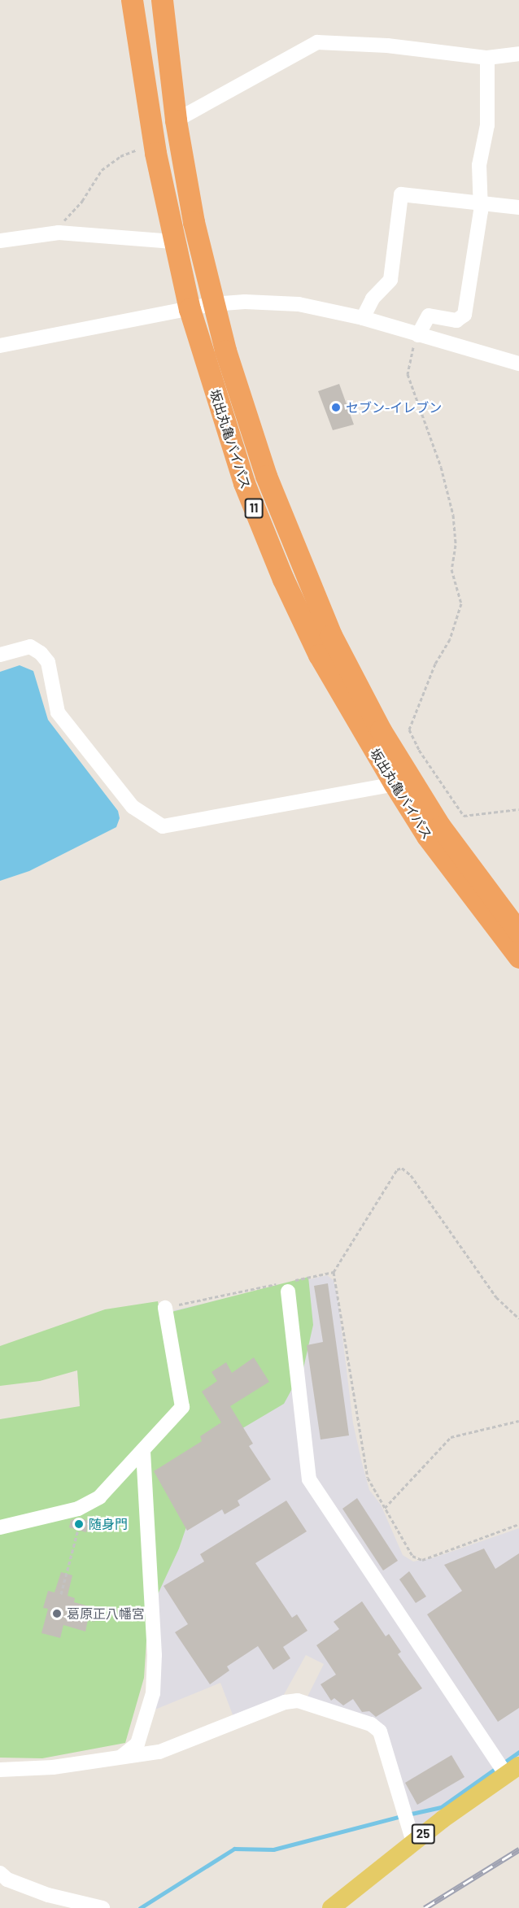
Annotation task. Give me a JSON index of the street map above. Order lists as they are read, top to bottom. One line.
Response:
{"streets":{"highway":["坂出丸亀バイパス","11"],"main road":["25"]},"places":["セブン-イレブン","随身門","葛原正八幡宮"]}
